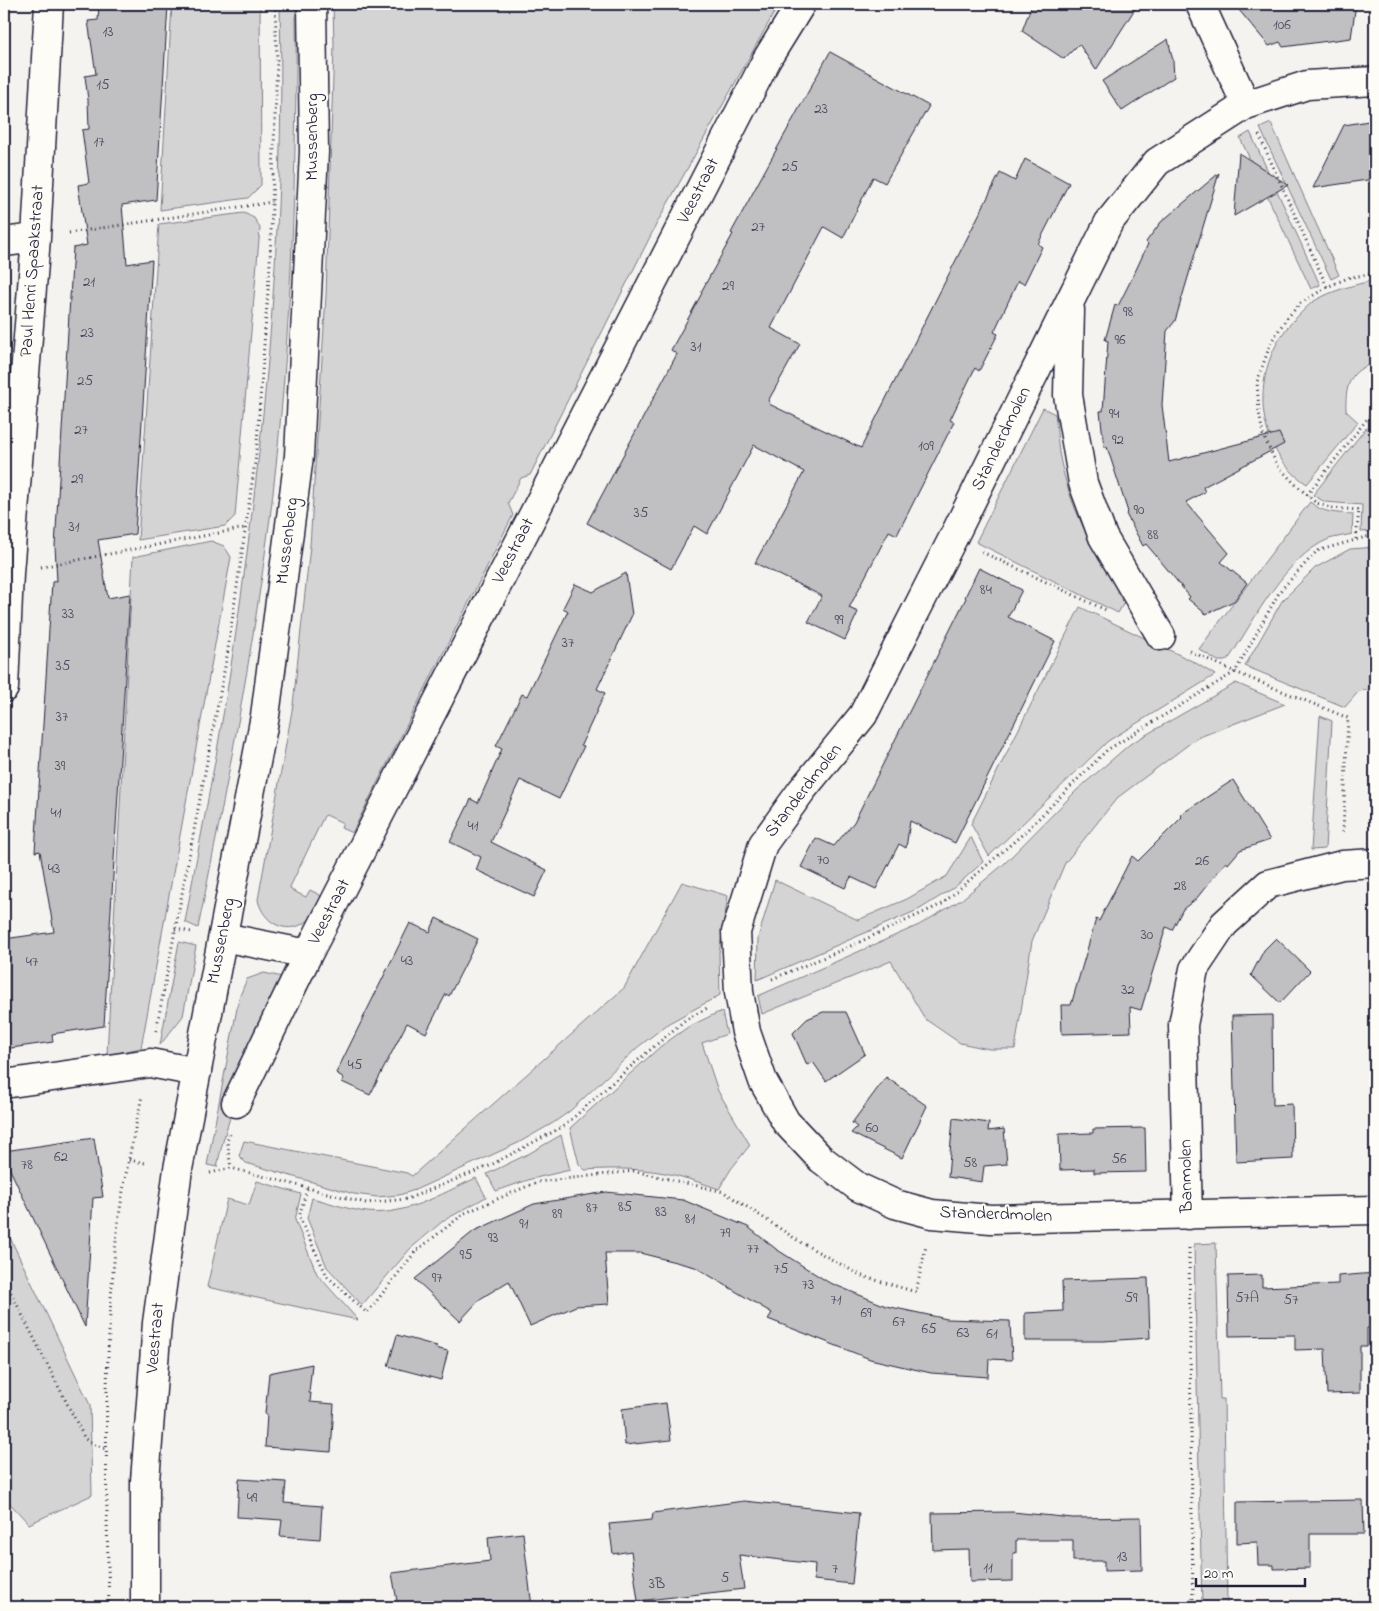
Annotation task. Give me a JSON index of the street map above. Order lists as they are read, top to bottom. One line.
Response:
{"streets":{"street":["Mussenberg","Veestraat","Paul Henri Spaakstraat","Standerdmolen","Banmolen"]},"crossings":[["Mussenberg","Veestraat"],["Standerdmolen","Banmolen"]],"house_numbers":["106","13","15","23","17","25","27","21","29","98","23","96","31","25","94","27","92","109","29","90","35","31","88","84","33","99","37","35","37","39","41","41","70","26","43","28","30","43","47","32","45","60","62","56","58","78","85","87","83","89","81","91","79","93","77","95","75","97","73","59","57A","71","57","69","67","65","63","61","49","13","11","7","5","3B"],"scale_bar":"20 m"}
